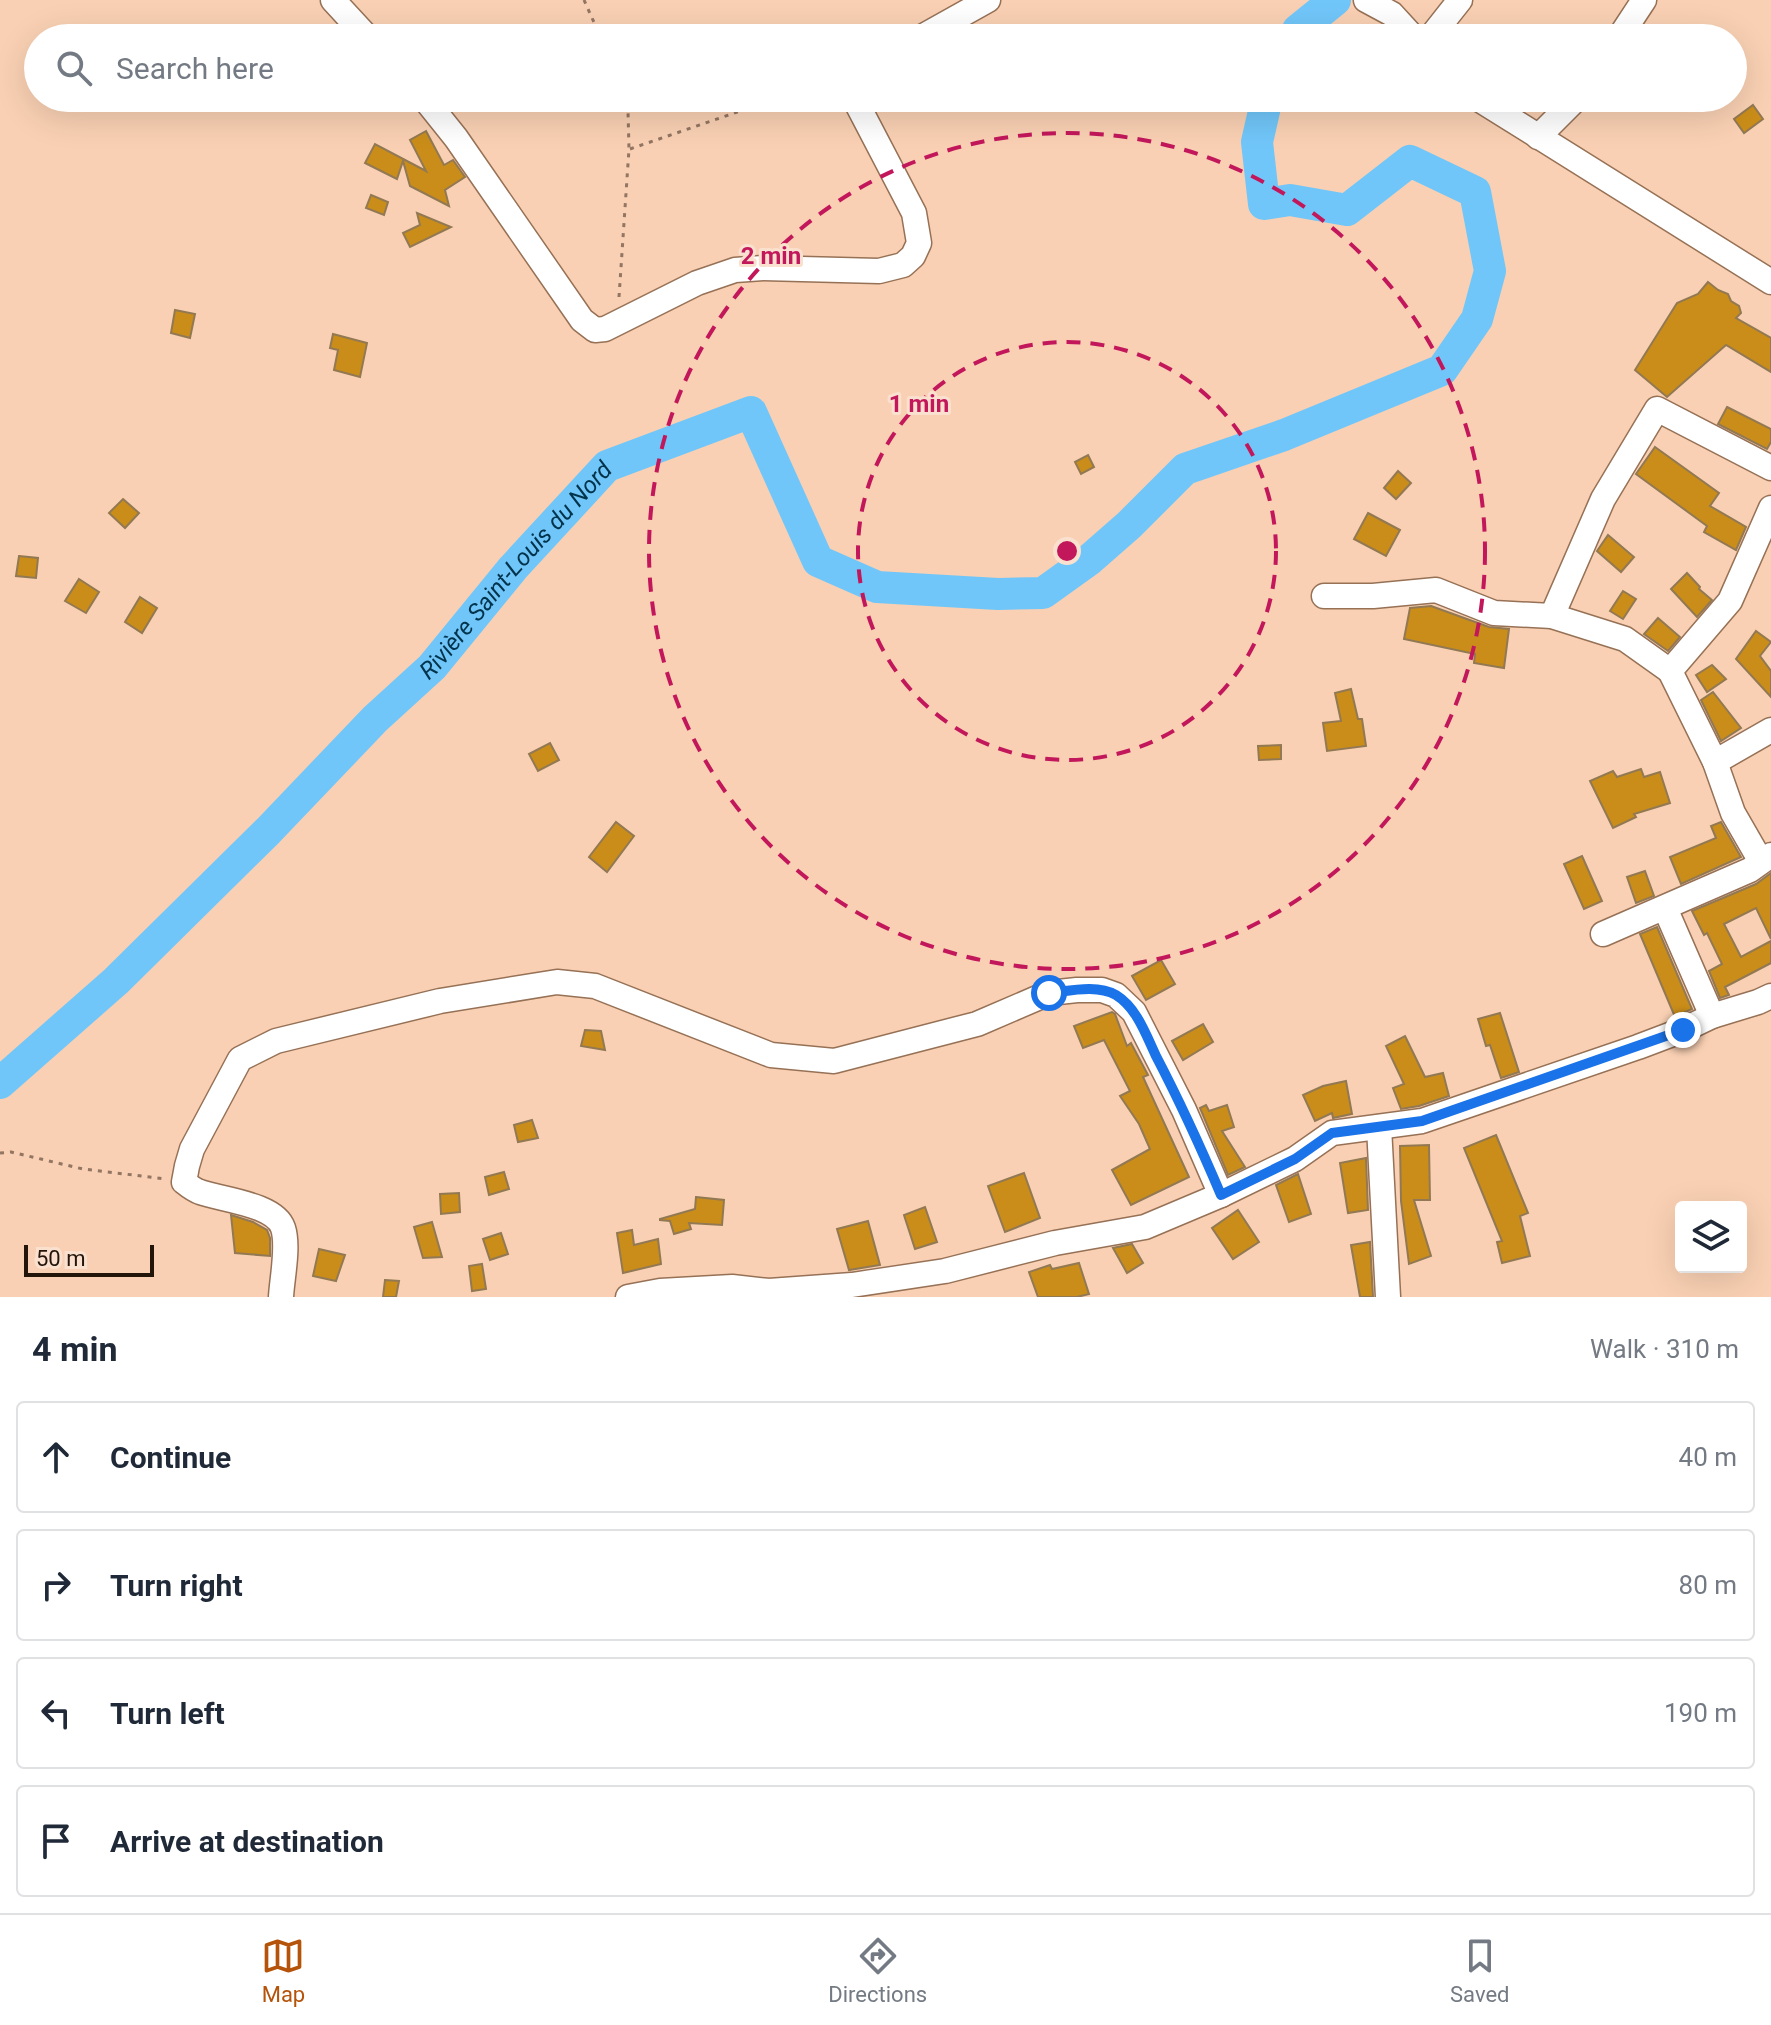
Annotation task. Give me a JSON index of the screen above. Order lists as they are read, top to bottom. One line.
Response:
{"water":["Rivière Saint-Louis du Nord"],"scale_bar":"50 m","page":{"search":"Search here","scale":"50 m","heading":["4 min","Walk · 310 m"],"list":[["Continue","40 m"],["Turn right","80 m"],["Turn left","190 m"],"Arrive at destination"],"nav":["Map","Directions","Saved"]},"rings":["2 min","1 min"]}
